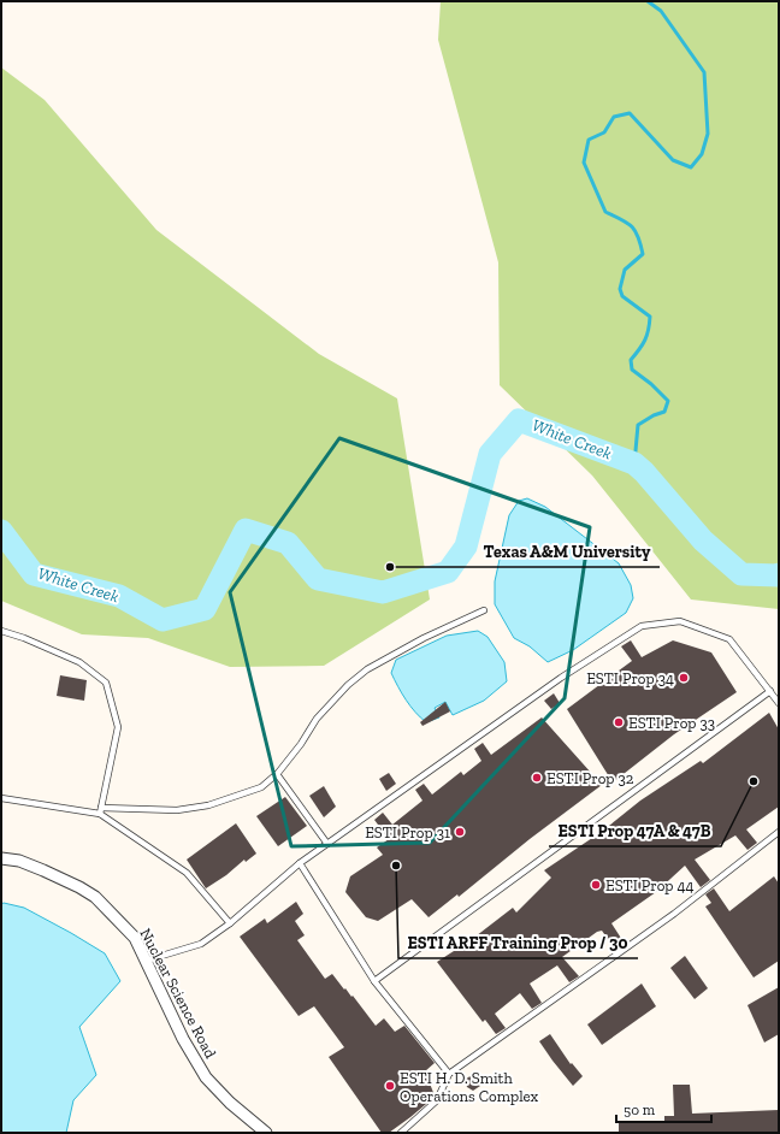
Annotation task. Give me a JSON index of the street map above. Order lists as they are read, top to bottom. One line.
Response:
{"streets":{"street":["Nuclear Science Road"]},"water":["White Creek"],"places":["Texas A&M University","ESTI Prop 34","ESTI Prop 33","ESTI Prop 32","ESTI Prop 47A & 47B","ESTI Prop 31","ESTI ARFF Training Prop / 30","ESTI Prop 44","ESTI H. D. Smith Operations Complex"],"scale_bar":"50 m"}
